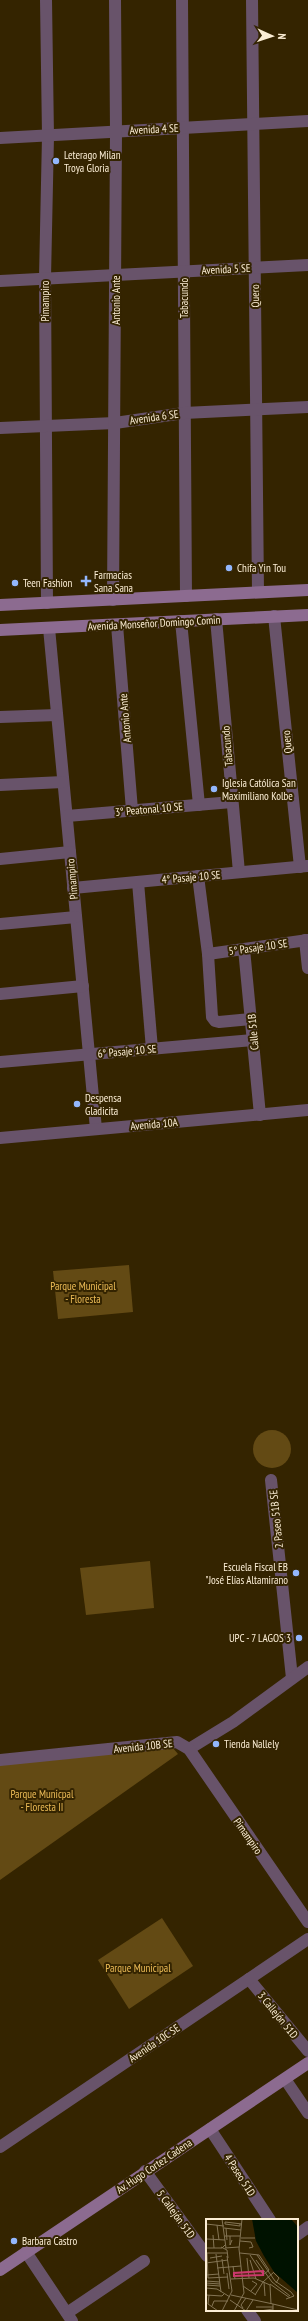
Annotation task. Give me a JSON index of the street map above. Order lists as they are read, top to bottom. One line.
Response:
{"streets":{"main road":["Avenida Monseñor Domingo Comin","Av. Hugo Cortez Cadena"],"street":["Avenida 4 SE","Avenida 5 SE","Quero","Tabacundo","Antonio Ante","Pimampiro","Avenida 6 SE","3° Peatonal 10 SE","4° Pasaje 10 SE","5° Pasaje 10 SE","Calle 51B","6° Pasaje 10 SE","Avenida 10A","2 Paseo 51B SE","Avenida 10B SE","3 Callejón 51D","Avenida 10C SE","4 Paseo 51D","5 Callejón 51D"]},"crossings":[["Avenida 4 SE","Quero"],["Avenida 4 SE","Tabacundo"],["Avenida 4 SE","Antonio Ante"],["Avenida 4 SE","Pimampiro"],["Avenida 5 SE","Quero"],["Avenida 5 SE","Tabacundo"],["Avenida 5 SE","Antonio Ante"],["Avenida 5 SE","Pimampiro"],["Quero","Avenida 6 SE"],["Quero","Avenida Monseñor Domingo Comin"],["Quero","4° Pasaje 10 SE"],["Tabacundo","Avenida 6 SE"],["Tabacundo","Avenida Monseñor Domingo Comin"],["Tabacundo","3° Peatonal 10 SE"],["Tabacundo","4° Pasaje 10 SE"],["Antonio Ante","Avenida 6 SE"],["Antonio Ante","Avenida Monseñor Domingo Comin"],["Antonio Ante","3° Peatonal 10 SE"],["Pimampiro","Avenida 6 SE"],["Pimampiro","Avenida Monseñor Domingo Comin"],["Pimampiro","3° Peatonal 10 SE"],["Pimampiro","4° Pasaje 10 SE"],["Pimampiro","6° Pasaje 10 SE"],["Pimampiro","Avenida 10A"],["Pimampiro","Avenida 10B SE"],["5° Pasaje 10 SE","Calle 51B"],["Calle 51B","6° Pasaje 10 SE"],["Calle 51B","Avenida 10A"],["2 Paseo 51B SE","Avenida 10B SE"],["3 Callejón 51D","Avenida 10C SE"],["Av. Hugo Cortez Cadena","4 Paseo 51D"],["Av. Hugo Cortez Cadena","5 Callejón 51D"]],"parks":["Parque Municipal - Floresta","Parque Municpal - Floresta II","Parque Municipal"],"places":{"other":["Leterago Milan Troya Gloria","Chifa Yin Tou","Teen Fashion","Iglesia Católica San Maximiliano Kolbe","Despensa Gladicita","Escuela Fiscal EB \"José Elías Altamirano","UPC - 7 LAGOS 3","Tienda Nallely","Barbara Castro"],"health":["Farmacias Sana Sana"]},"north":"right"}
